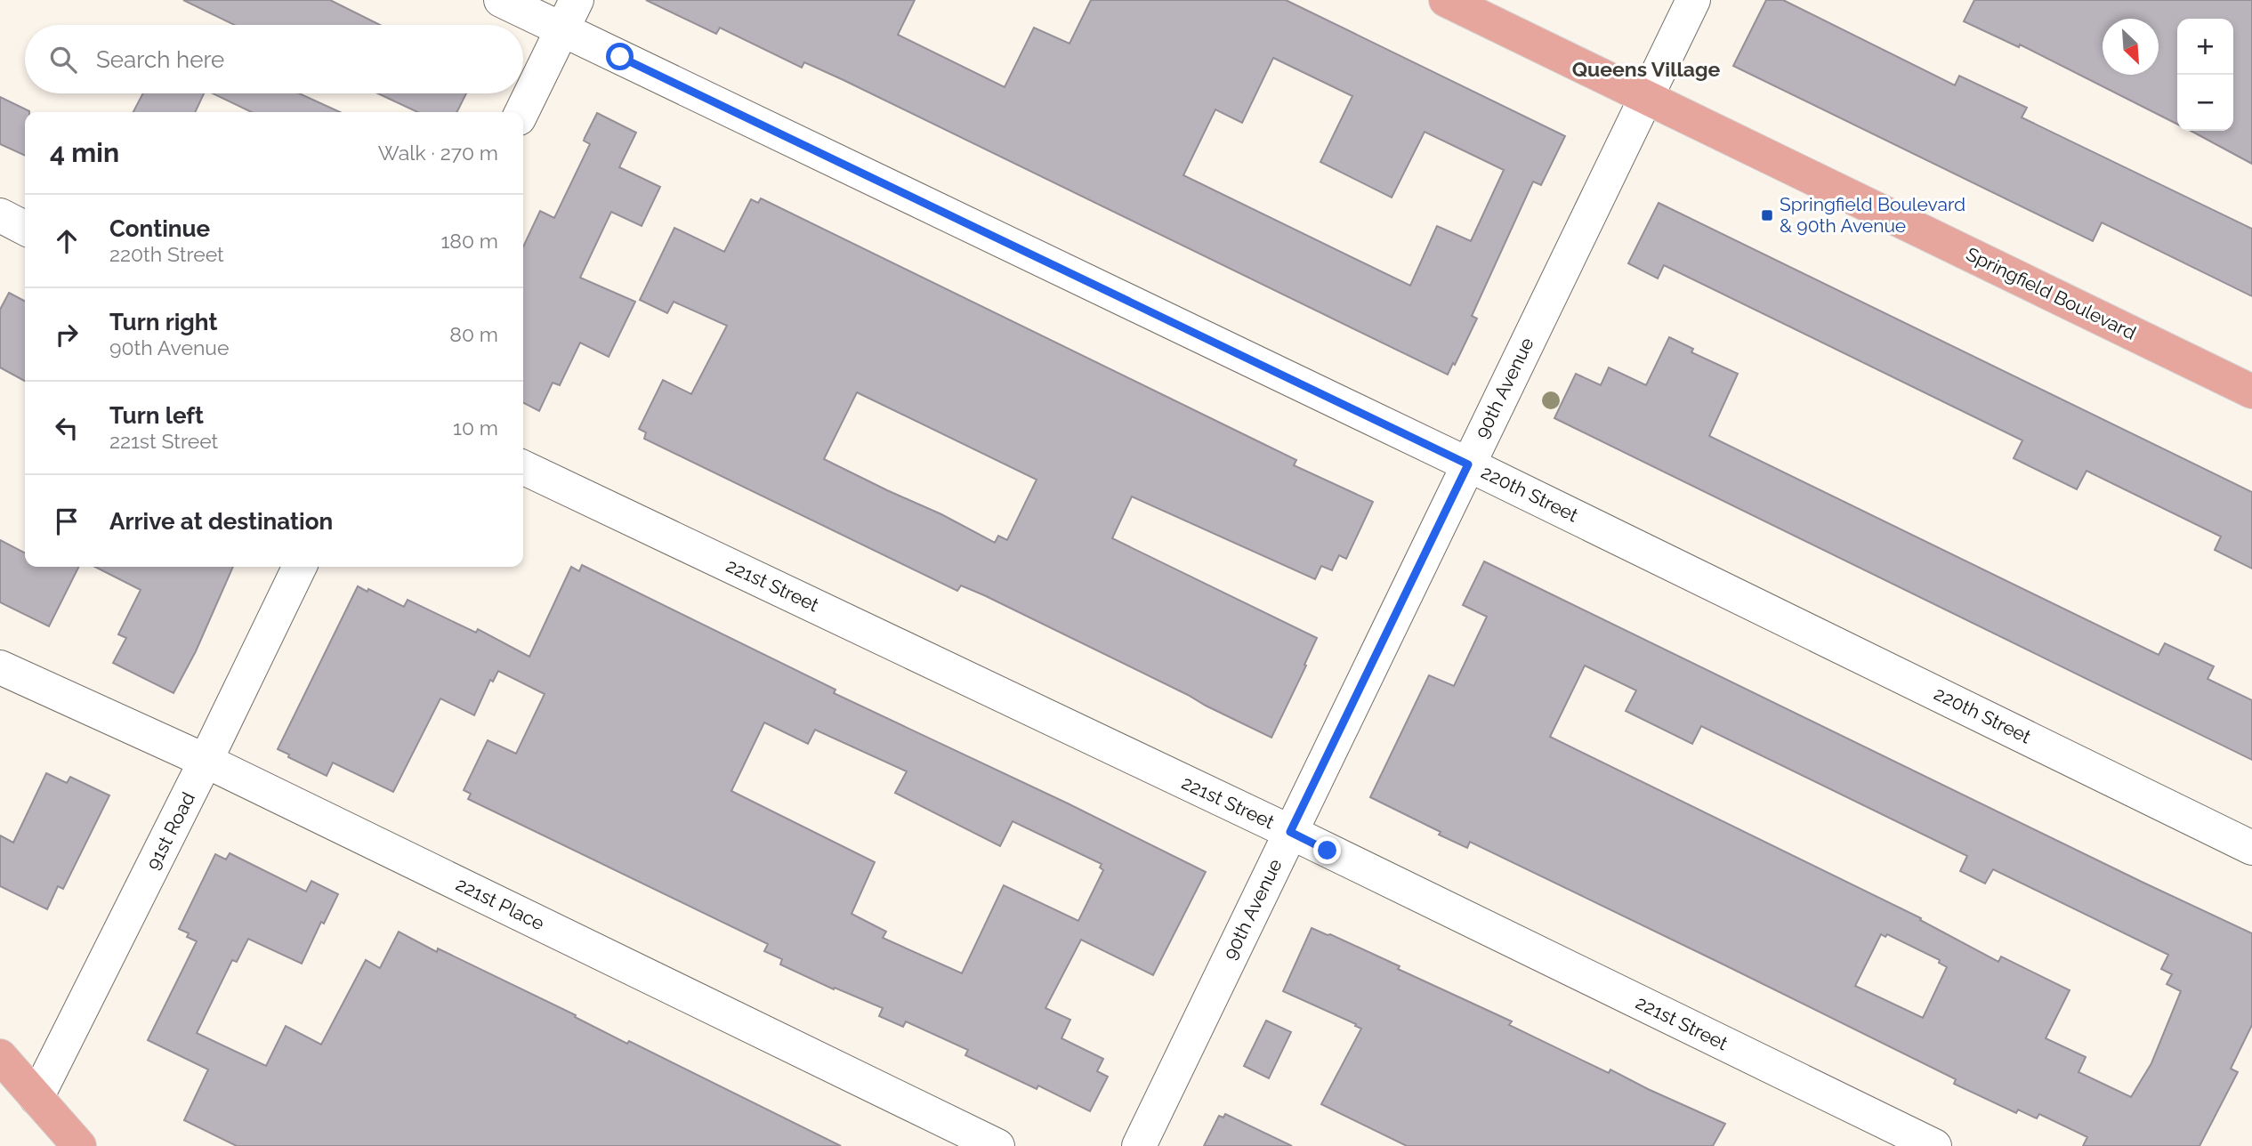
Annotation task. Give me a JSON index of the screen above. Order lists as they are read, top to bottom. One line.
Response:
{"streets":{"main road":["Springfield Boulevard"],"street":["90th Avenue","220th Street","221st Street","91st Road","221st Place"]},"crossings":[["Springfield Boulevard","90th Avenue"],["90th Avenue","220th Street"],["90th Avenue","221st Street"],["91st Road","221st Place"]],"districts":["Queens Village"],"places":{"transit":["Springfield Boulevard & 90th Avenue"]},"north":"bottom right","page":{"map_buttons":["+","−"],"search":"Search here","heading":["4 min","Walk · 270 m"],"list":[["Continue","220th Street","180 m"],["Turn right","90th Avenue","80 m"],["Turn left","221st Street","10 m"],"Arrive at destination"]}}
